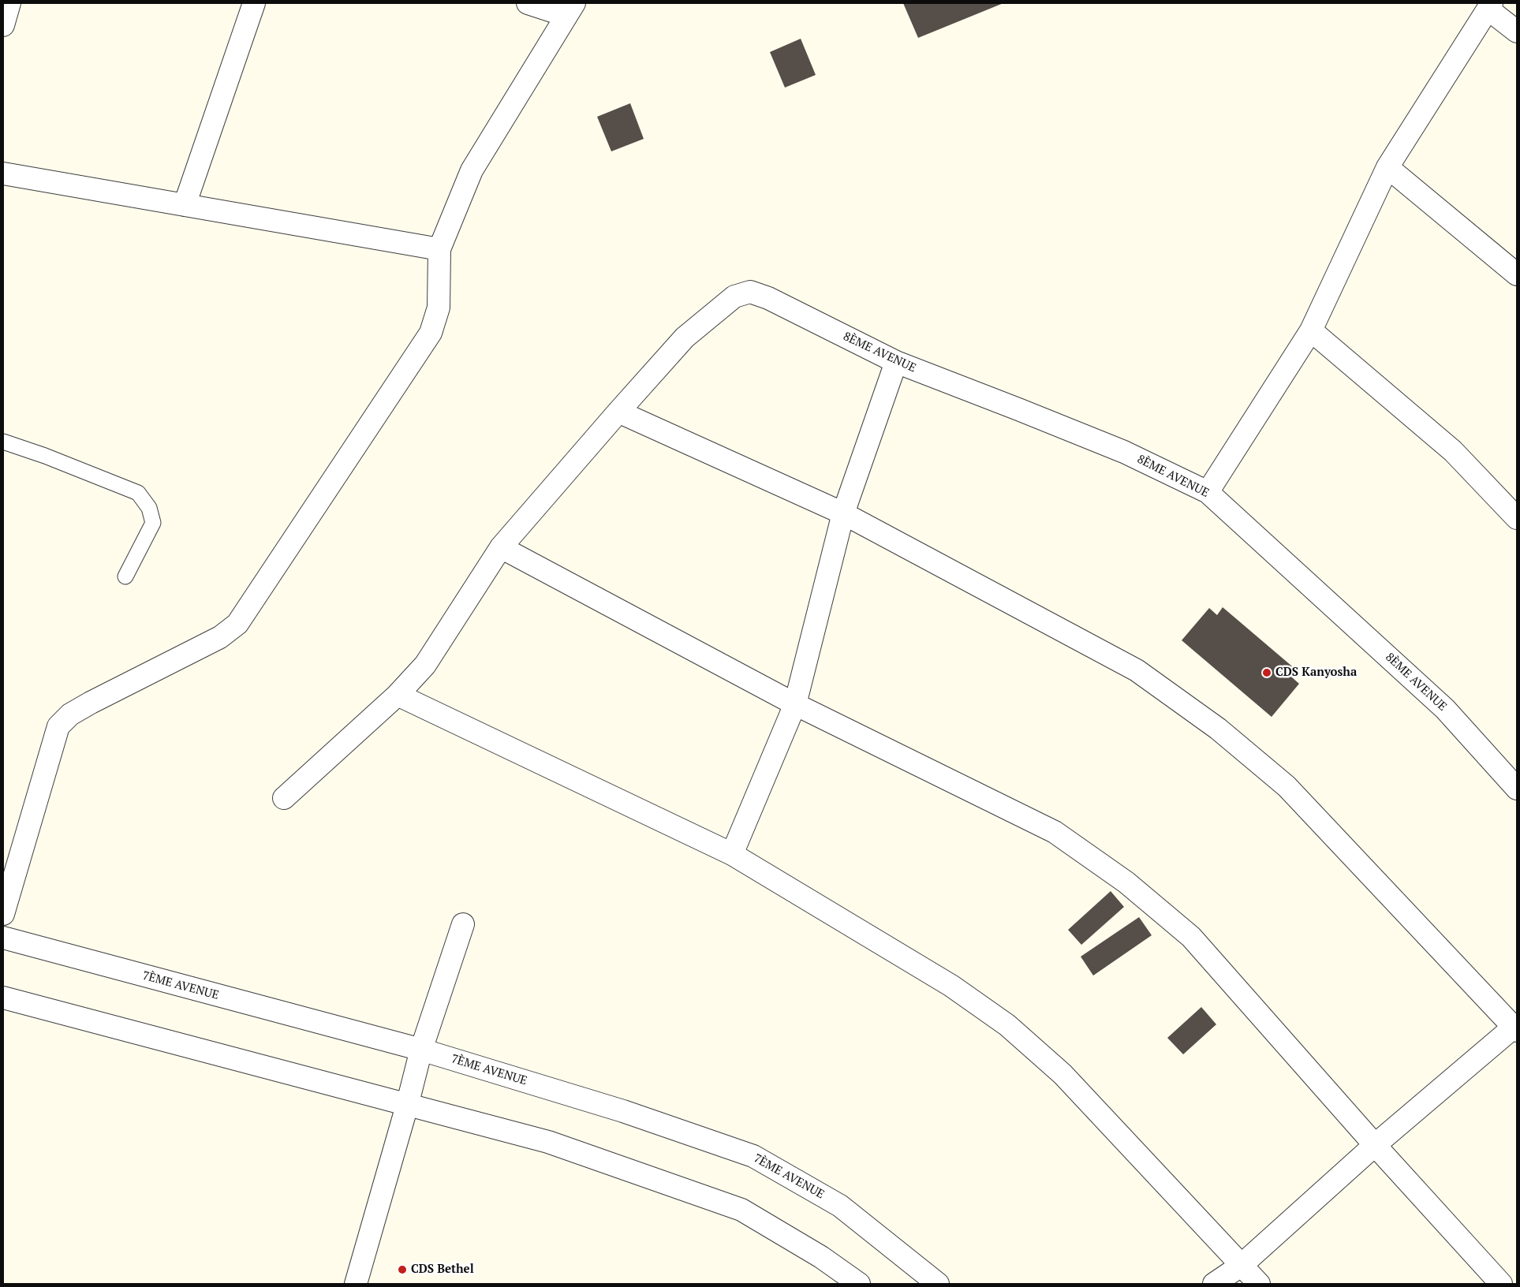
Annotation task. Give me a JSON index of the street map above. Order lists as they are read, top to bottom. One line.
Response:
{"streets":{"street":["8ÈME AVENUE","7ÈME AVENUE"]},"places":["CDS Kanyosha","CDS Bethel"]}
